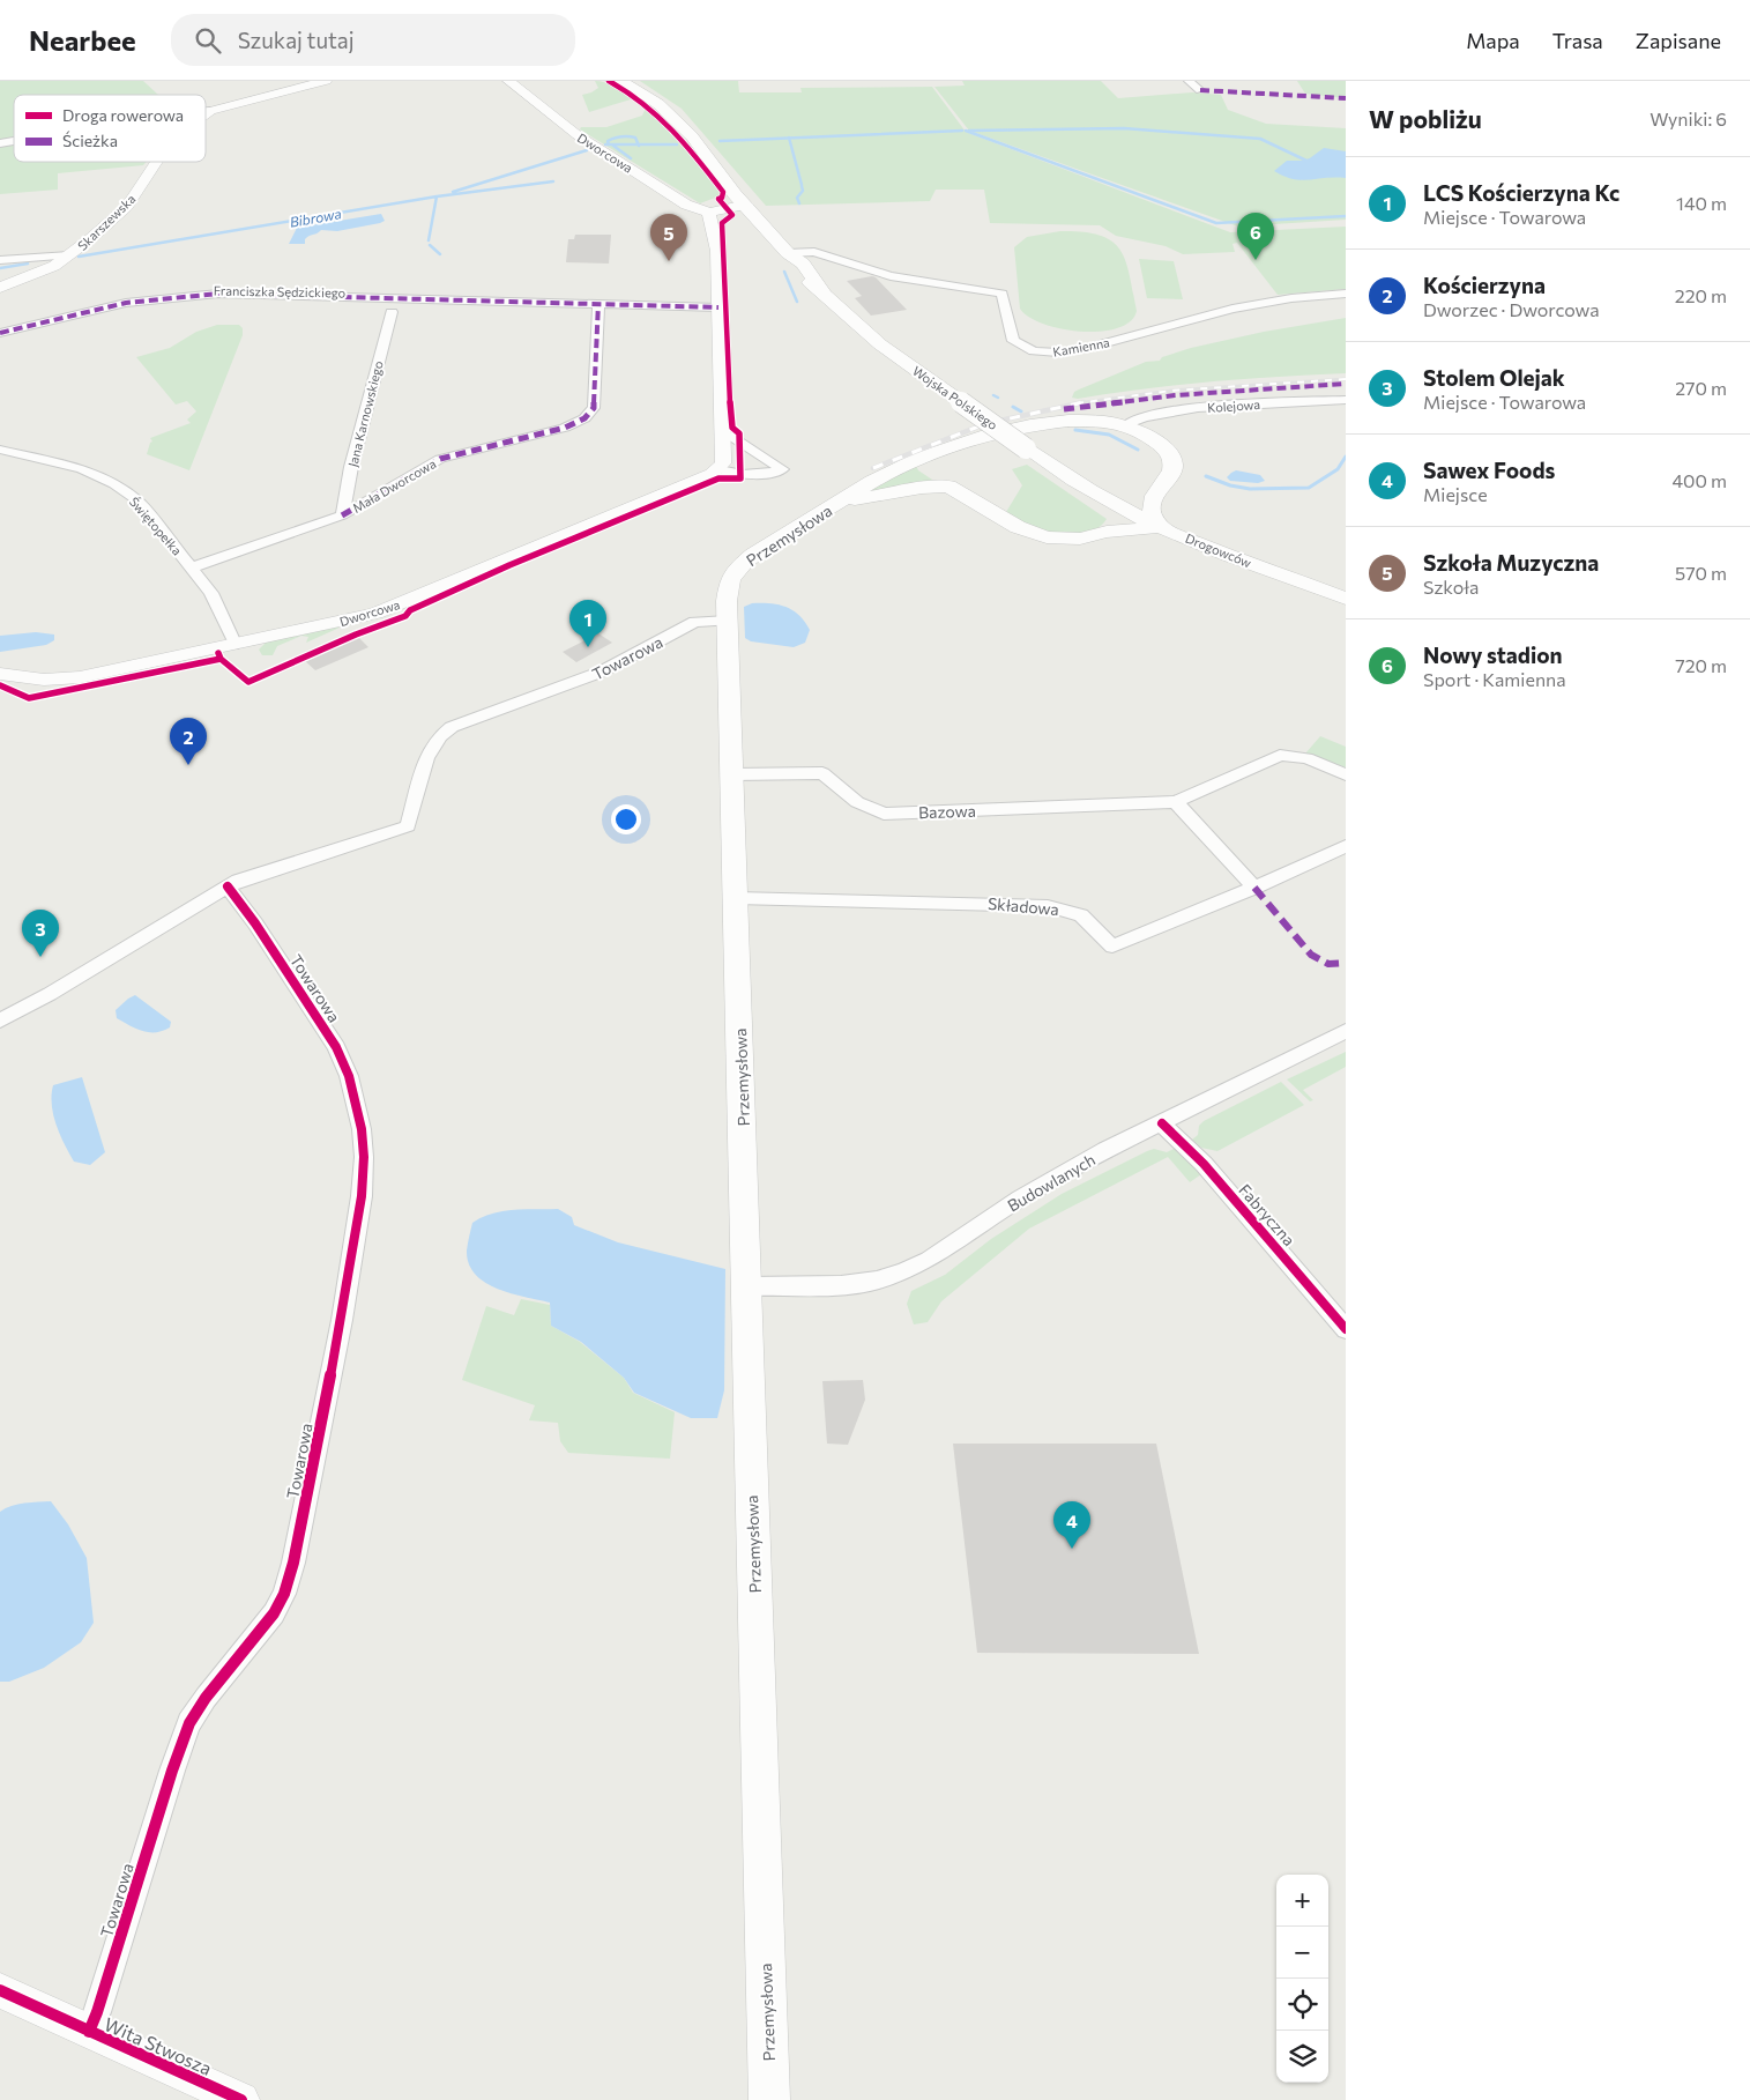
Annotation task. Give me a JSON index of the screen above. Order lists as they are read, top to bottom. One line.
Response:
{"streets":{"main road":["Wojska Polskiego","Przemysłowa","Drogowców"],"street":["Dworcowa","Skarszewska","Franciszka Sędzickiego","Kamienna","Kolejowa","Jana Karnowskiego","Mała Dworcowa","Świętopełka","Towarowa","Bazowa","Składowa","Budowlanych","Fabryczna","Wita Stwosza"]},"crossings":[["Dworcowa","Świętopełka"],["Franciszka Sędzickiego","Mała Dworcowa"],["Kamienna","Wojska Polskiego"],["Wojska Polskiego","Drogowców"],["Kolejowa","Przemysłowa"],["Jana Karnowskiego","Mała Dworcowa"],["Mała Dworcowa","Świętopełka"],["Przemysłowa","Drogowców"],["Przemysłowa","Towarowa"],["Przemysłowa","Bazowa"],["Przemysłowa","Składowa"],["Przemysłowa","Budowlanych"],["Towarowa","Wita Stwosza"],["Budowlanych","Fabryczna"]],"water":["Bibrowa"],"legend":["Droga rowerowa","Ścieżka"],"page":{"header":"Nearbee","search":"Szukaj tutaj","nav":["Mapa","Trasa","Zapisane"],"heading":["W pobliżu","Wyniki: 6"],"list":[{"mark":"1","name":"LCS Kościerzyna Kc","note":"Miejsce · Towarowa","value":"140 m"},{"mark":"2","name":"Kościerzyna","note":"Dworzec · Dworcowa","value":"220 m"},{"mark":"3","name":"Stolem Olejak","note":"Miejsce · Towarowa","value":"270 m"},{"mark":"4","name":"Sawex Foods","note":"Miejsce","value":"400 m"},{"mark":"5","name":"Szkoła Muzyczna","note":"Szkoła","value":"570 m"},{"mark":"6","name":"Nowy stadion","note":"Sport · Kamienna","value":"720 m"}],"pins":["6","5","1","2","3","4"],"map_buttons":["+","−"]}}
